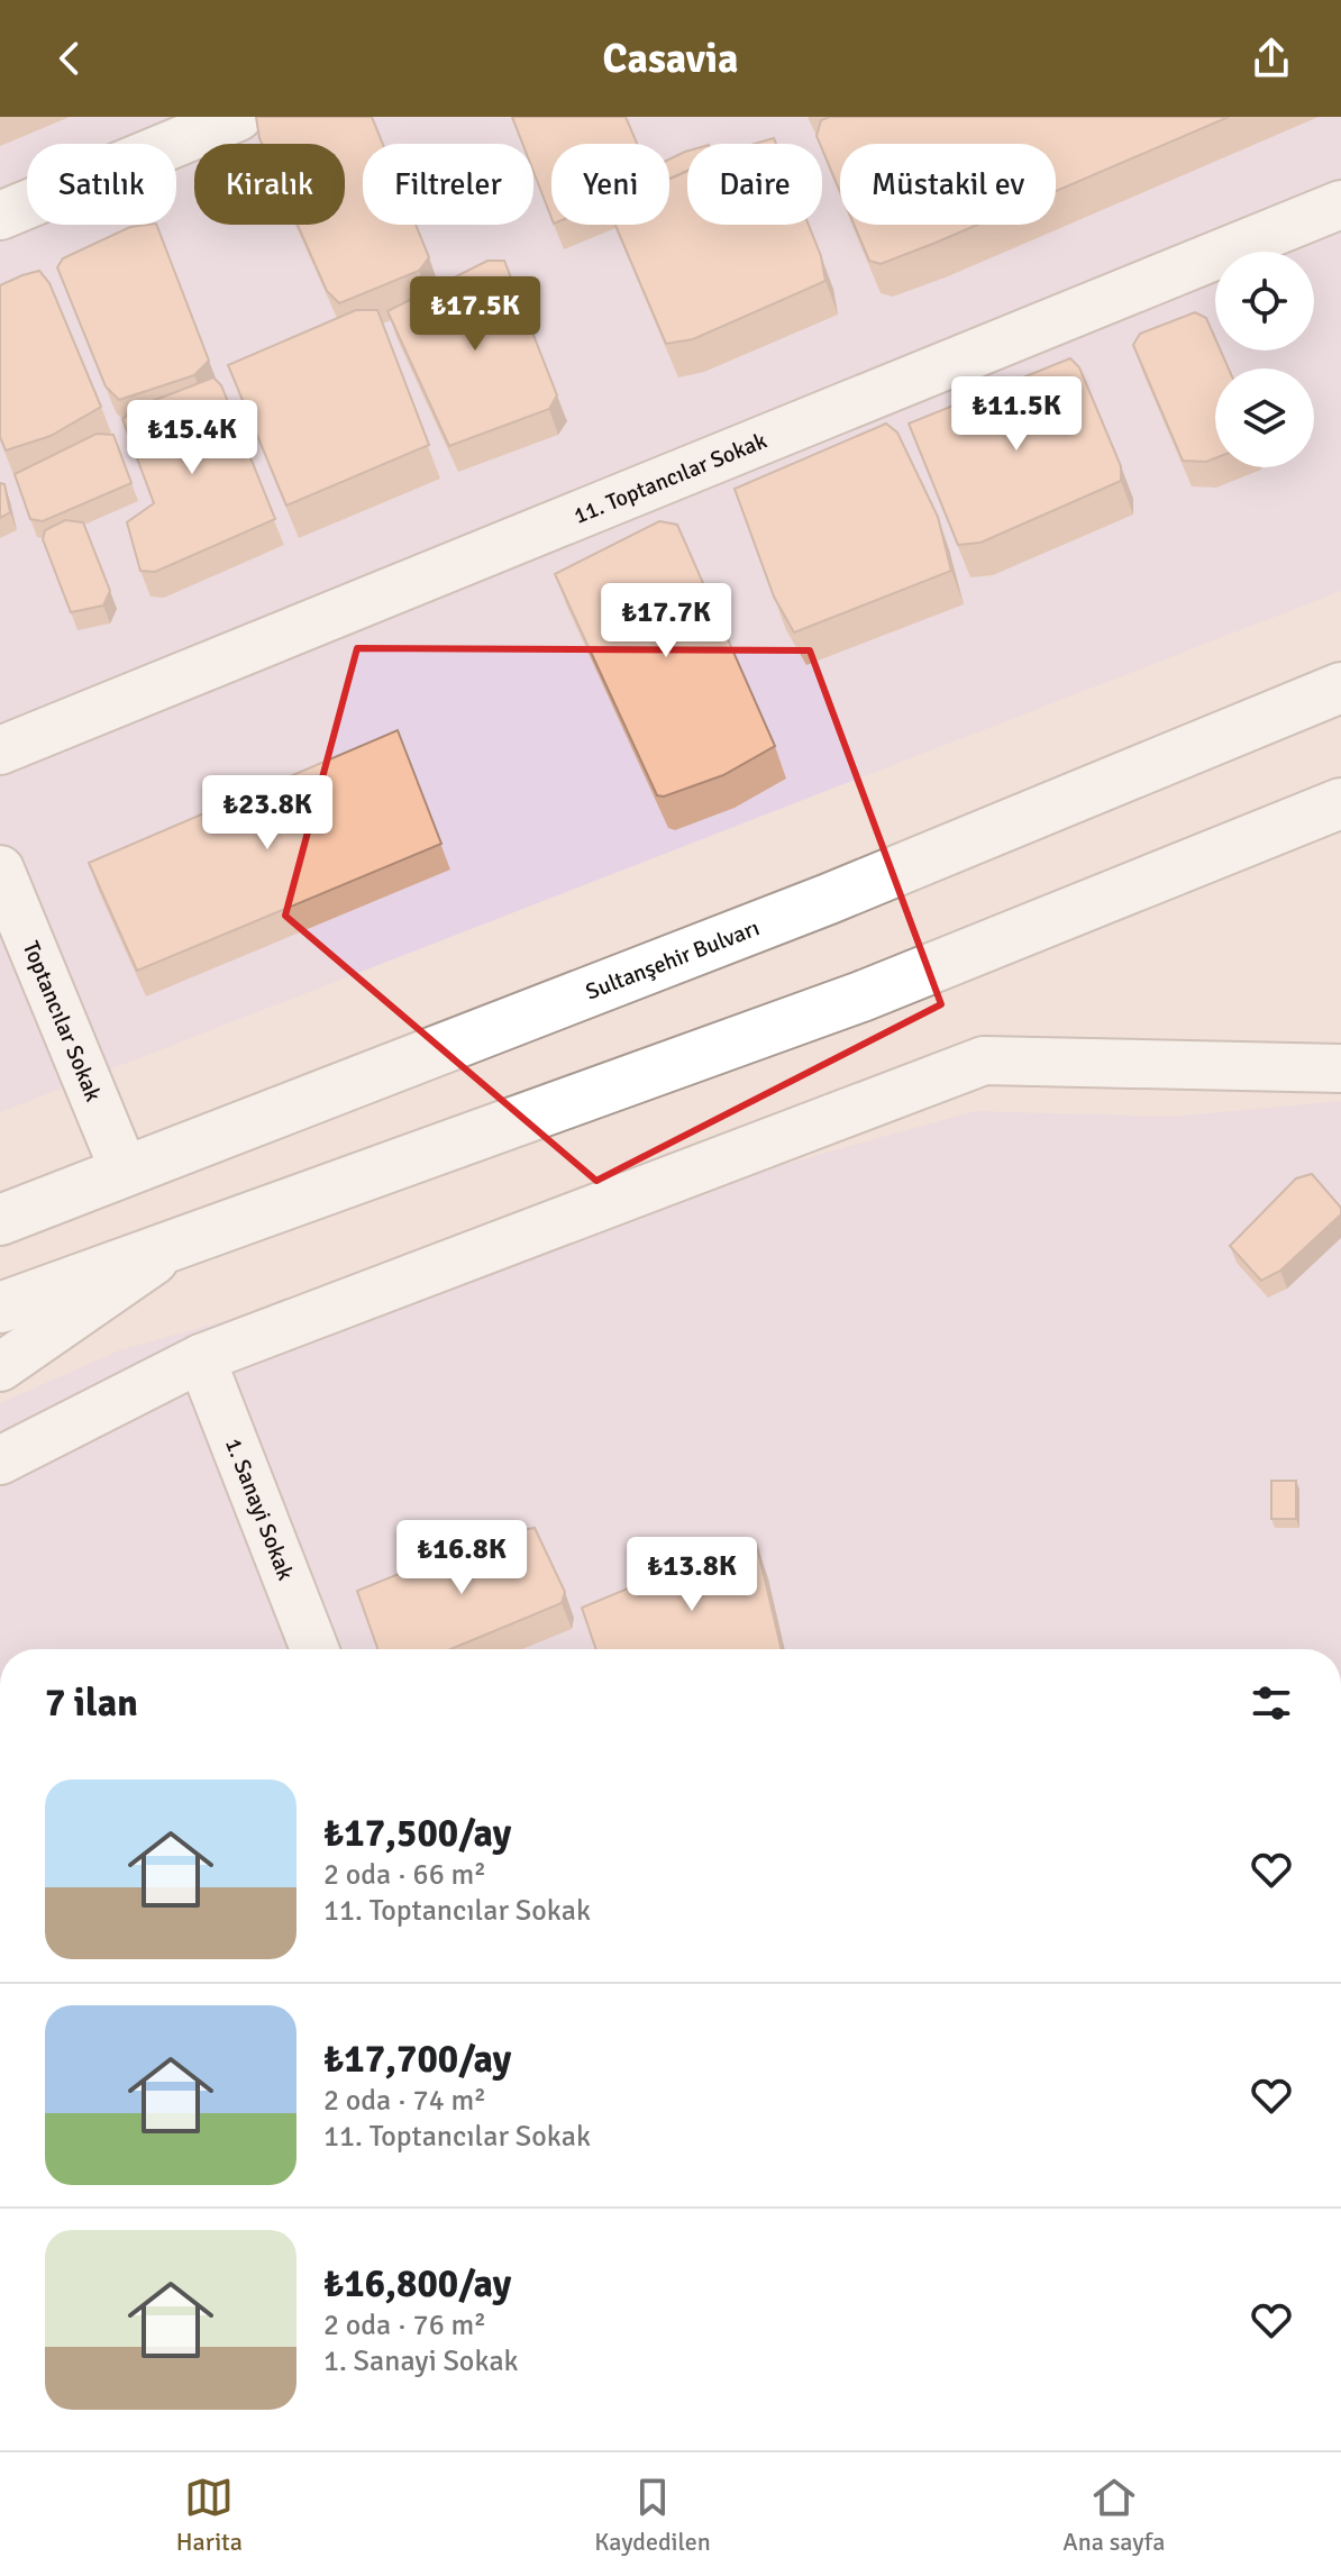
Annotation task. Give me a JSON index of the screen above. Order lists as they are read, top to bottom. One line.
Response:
{"streets":{"highway":["Sultanşehir Bulvarı"],"street":["11. Toptancılar Sokak","Toptancılar Sokak","1. Sanayi Sokak"]},"crossings":[["Sultanşehir Bulvarı","Toptancılar Sokak"]],"page":{"header":"Casavia","chip":["Satılık","Kiralık","Filtreler","Yeni","Daire","Müstakil ev"],"price":["₺17.5K","₺11.5K","₺15.4K","₺17.7K","₺23.8K","₺16.8K","₺13.8K"],"heading":"7 ilan","list":[{"name":"₺17,500/ay","note":"2 oda · 66 m² · 11. Toptancılar Sokak"},{"name":"₺17,700/ay","note":"2 oda · 74 m² · 11. Toptancılar Sokak"},{"name":"₺16,800/ay","note":"2 oda · 76 m² · 1. Sanayi Sokak"}],"tabs":["Harita","Kaydedilen","Ana sayfa"]}}
